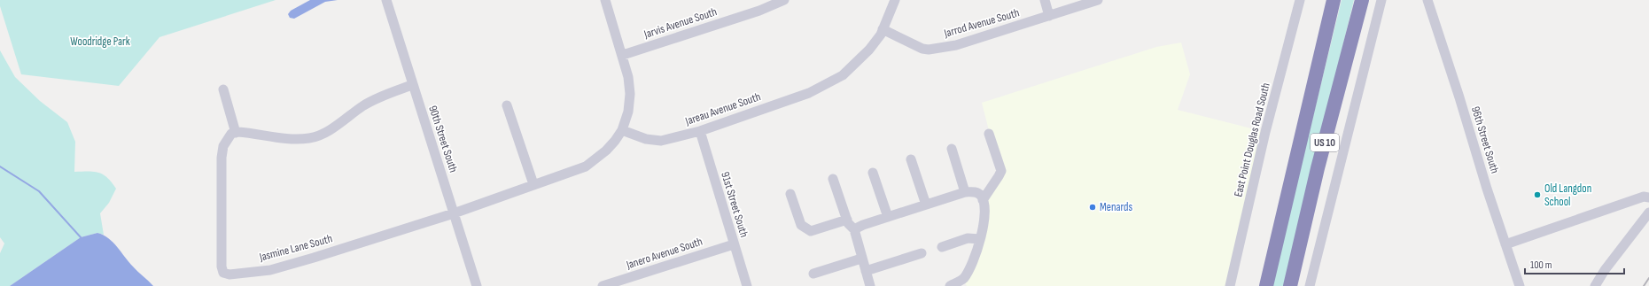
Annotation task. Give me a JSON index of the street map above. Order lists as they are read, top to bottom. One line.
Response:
{"streets":{"highway":["US 10"],"street":["Jarvis Avenue South","Jarrod Avenue South","Jareau Avenue South","90th Street South","East Point Douglas Road South","96th Street South","91st Street South","Jasmine Lane South","Janero Avenue South"]},"crossings":[["Jarrod Avenue South","Jareau Avenue South"],["Jareau Avenue South","91st Street South"],["90th Street South","Jasmine Lane South"],["91st Street South","Janero Avenue South"]],"parks":["Woodridge Park"],"places":["Old Langdon School","Menards"],"scale_bar":"100 m"}
